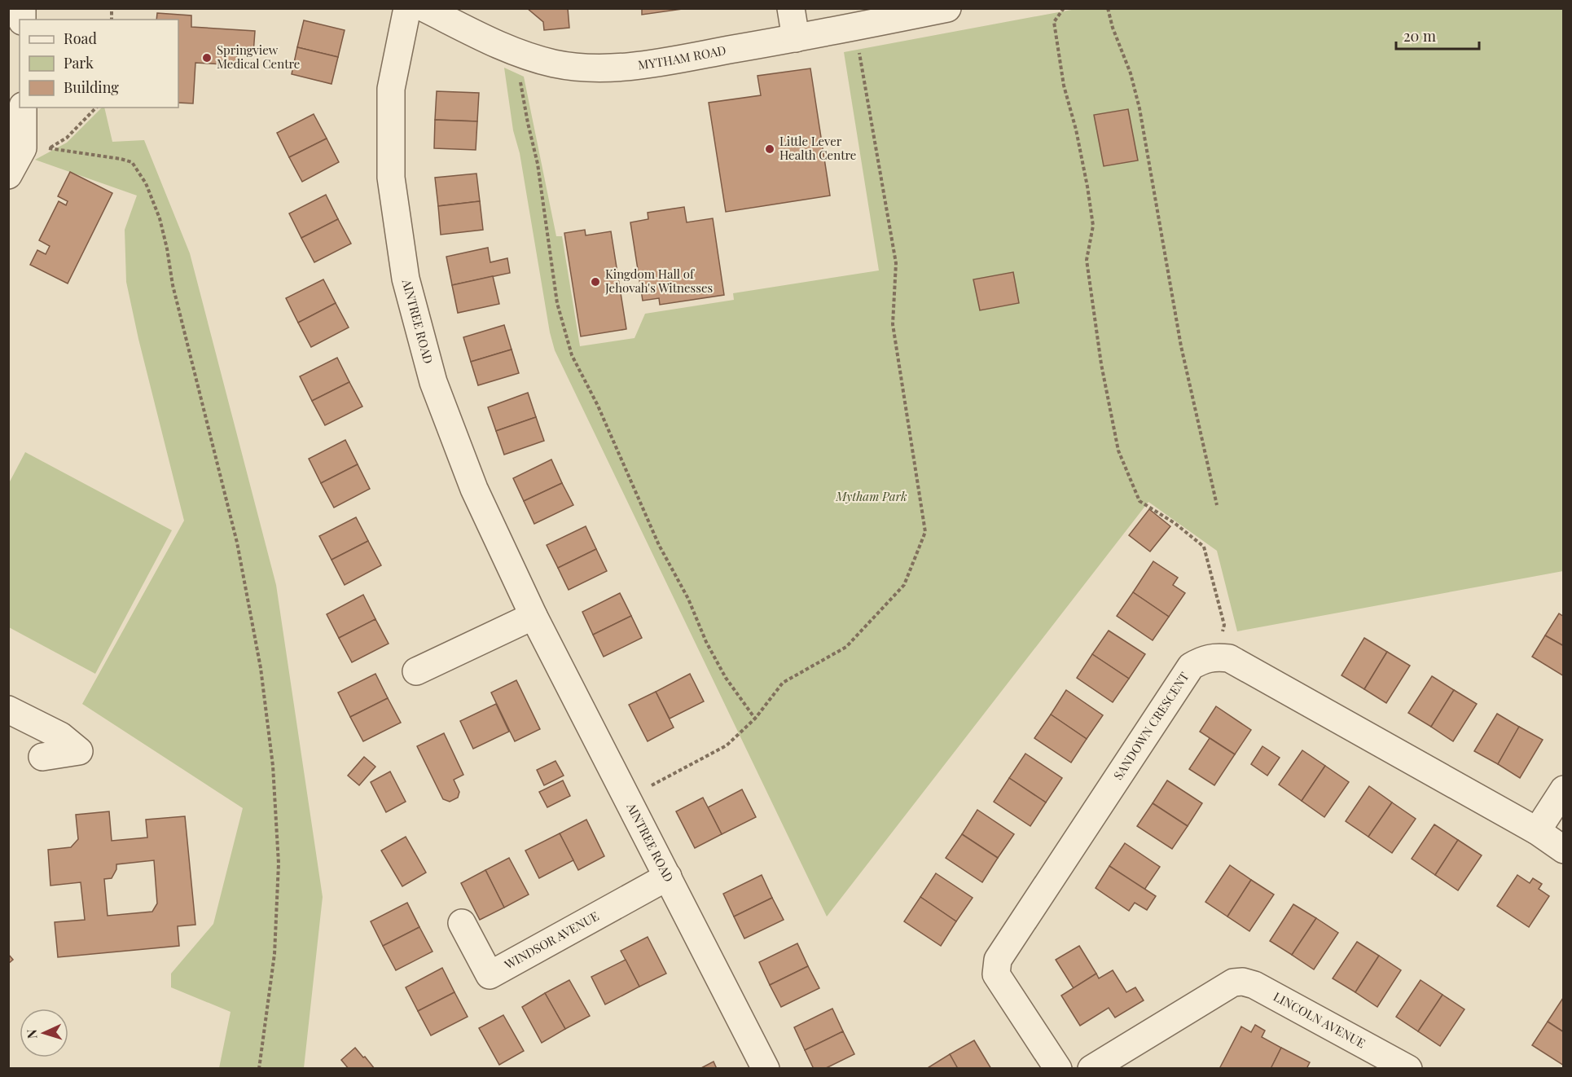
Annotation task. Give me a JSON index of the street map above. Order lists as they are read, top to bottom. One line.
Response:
{"streets":{"street":["MYTHAM ROAD","AINTREE ROAD","SANDOWN CRESCENT","WINDSOR AVENUE","LINCOLN AVENUE"]},"crossings":[["AINTREE ROAD","WINDSOR AVENUE"]],"parks":["Mytham Park"],"places":["Springview Medical Centre","Little Lever Health Centre","Kingdom Hall of Jehovah's Witnesses"],"legend":["Road","Park","Building"],"scale_bar":"20 m","north":"left"}
